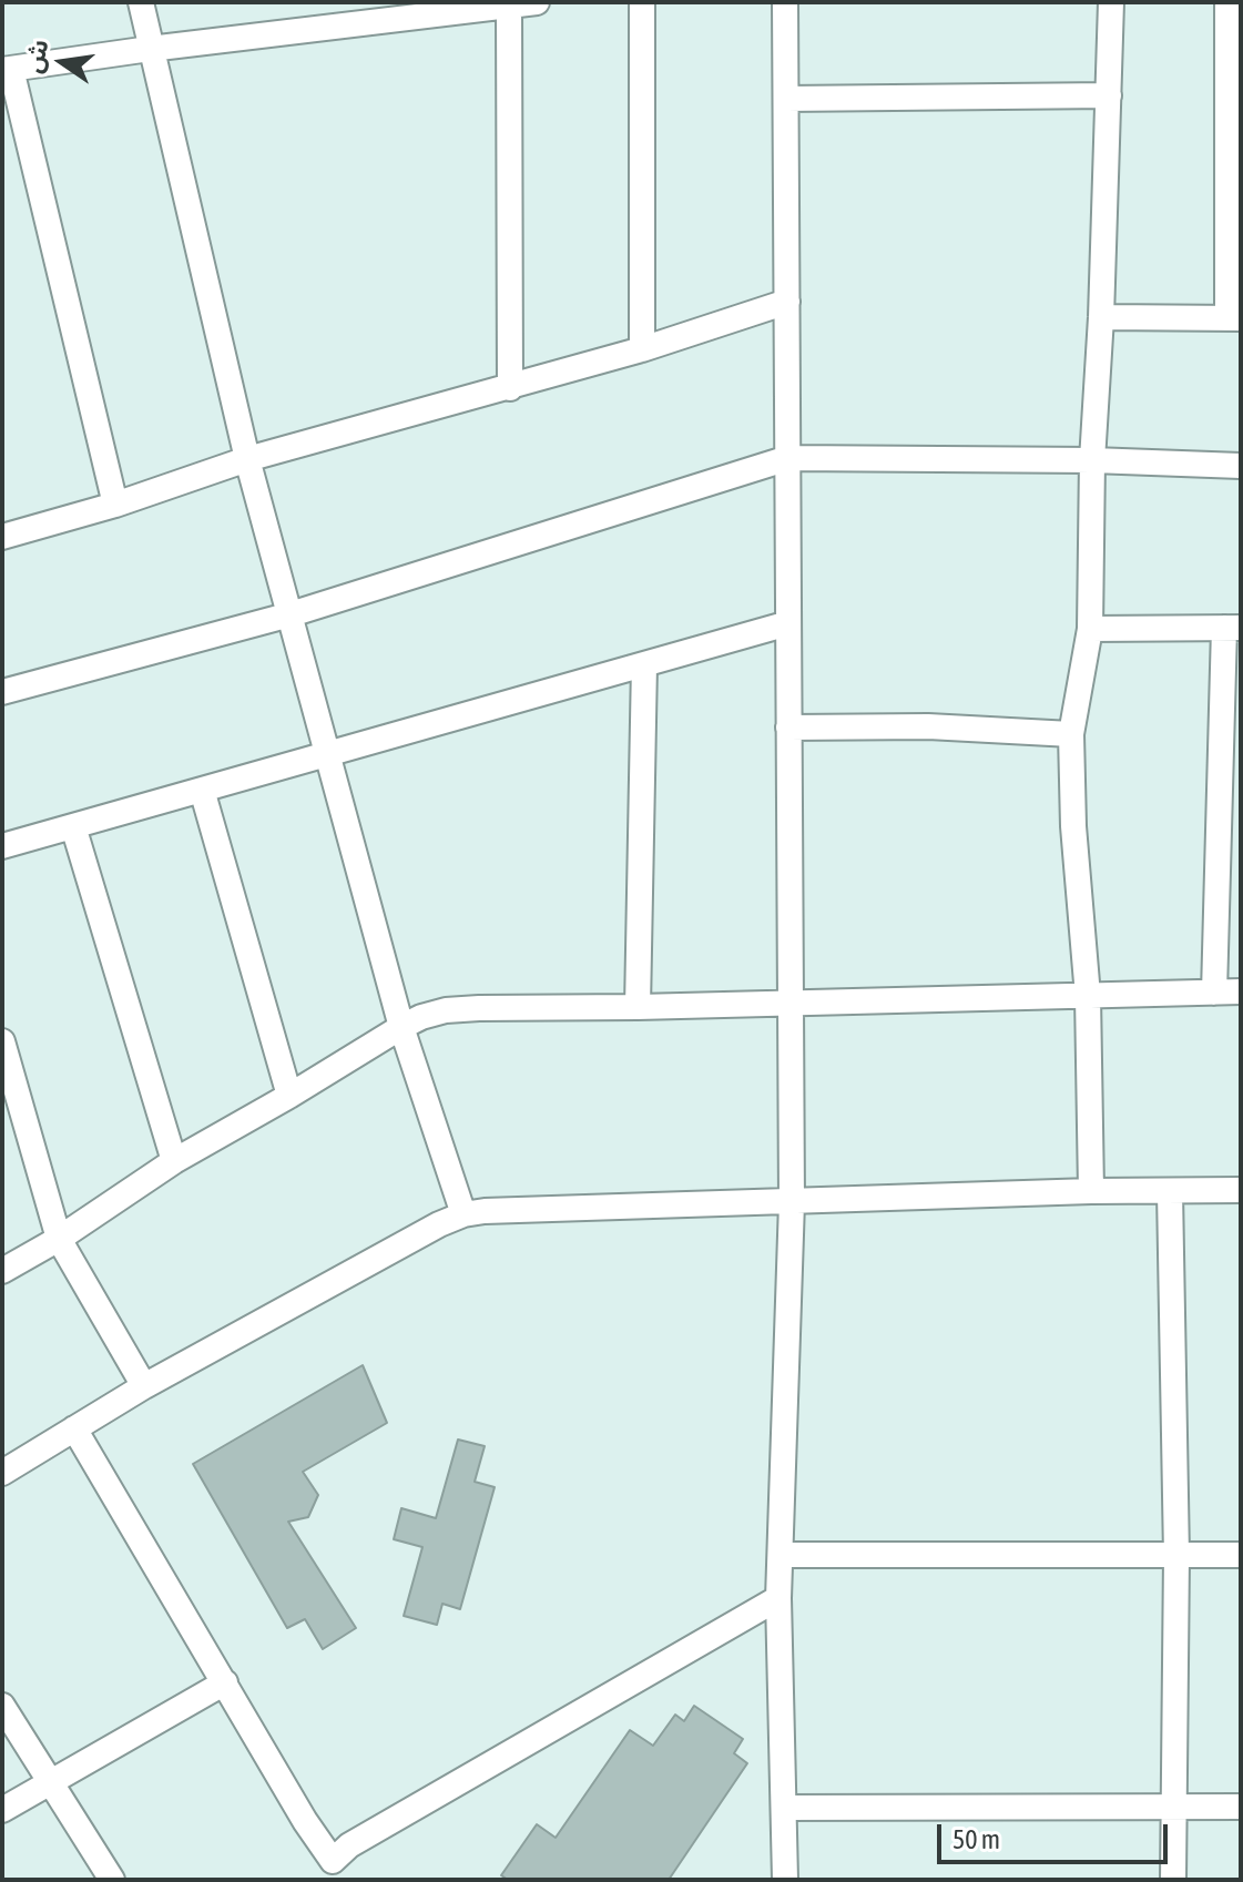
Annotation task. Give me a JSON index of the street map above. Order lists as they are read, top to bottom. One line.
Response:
{"scale_bar":"50 m","north":"left"}
